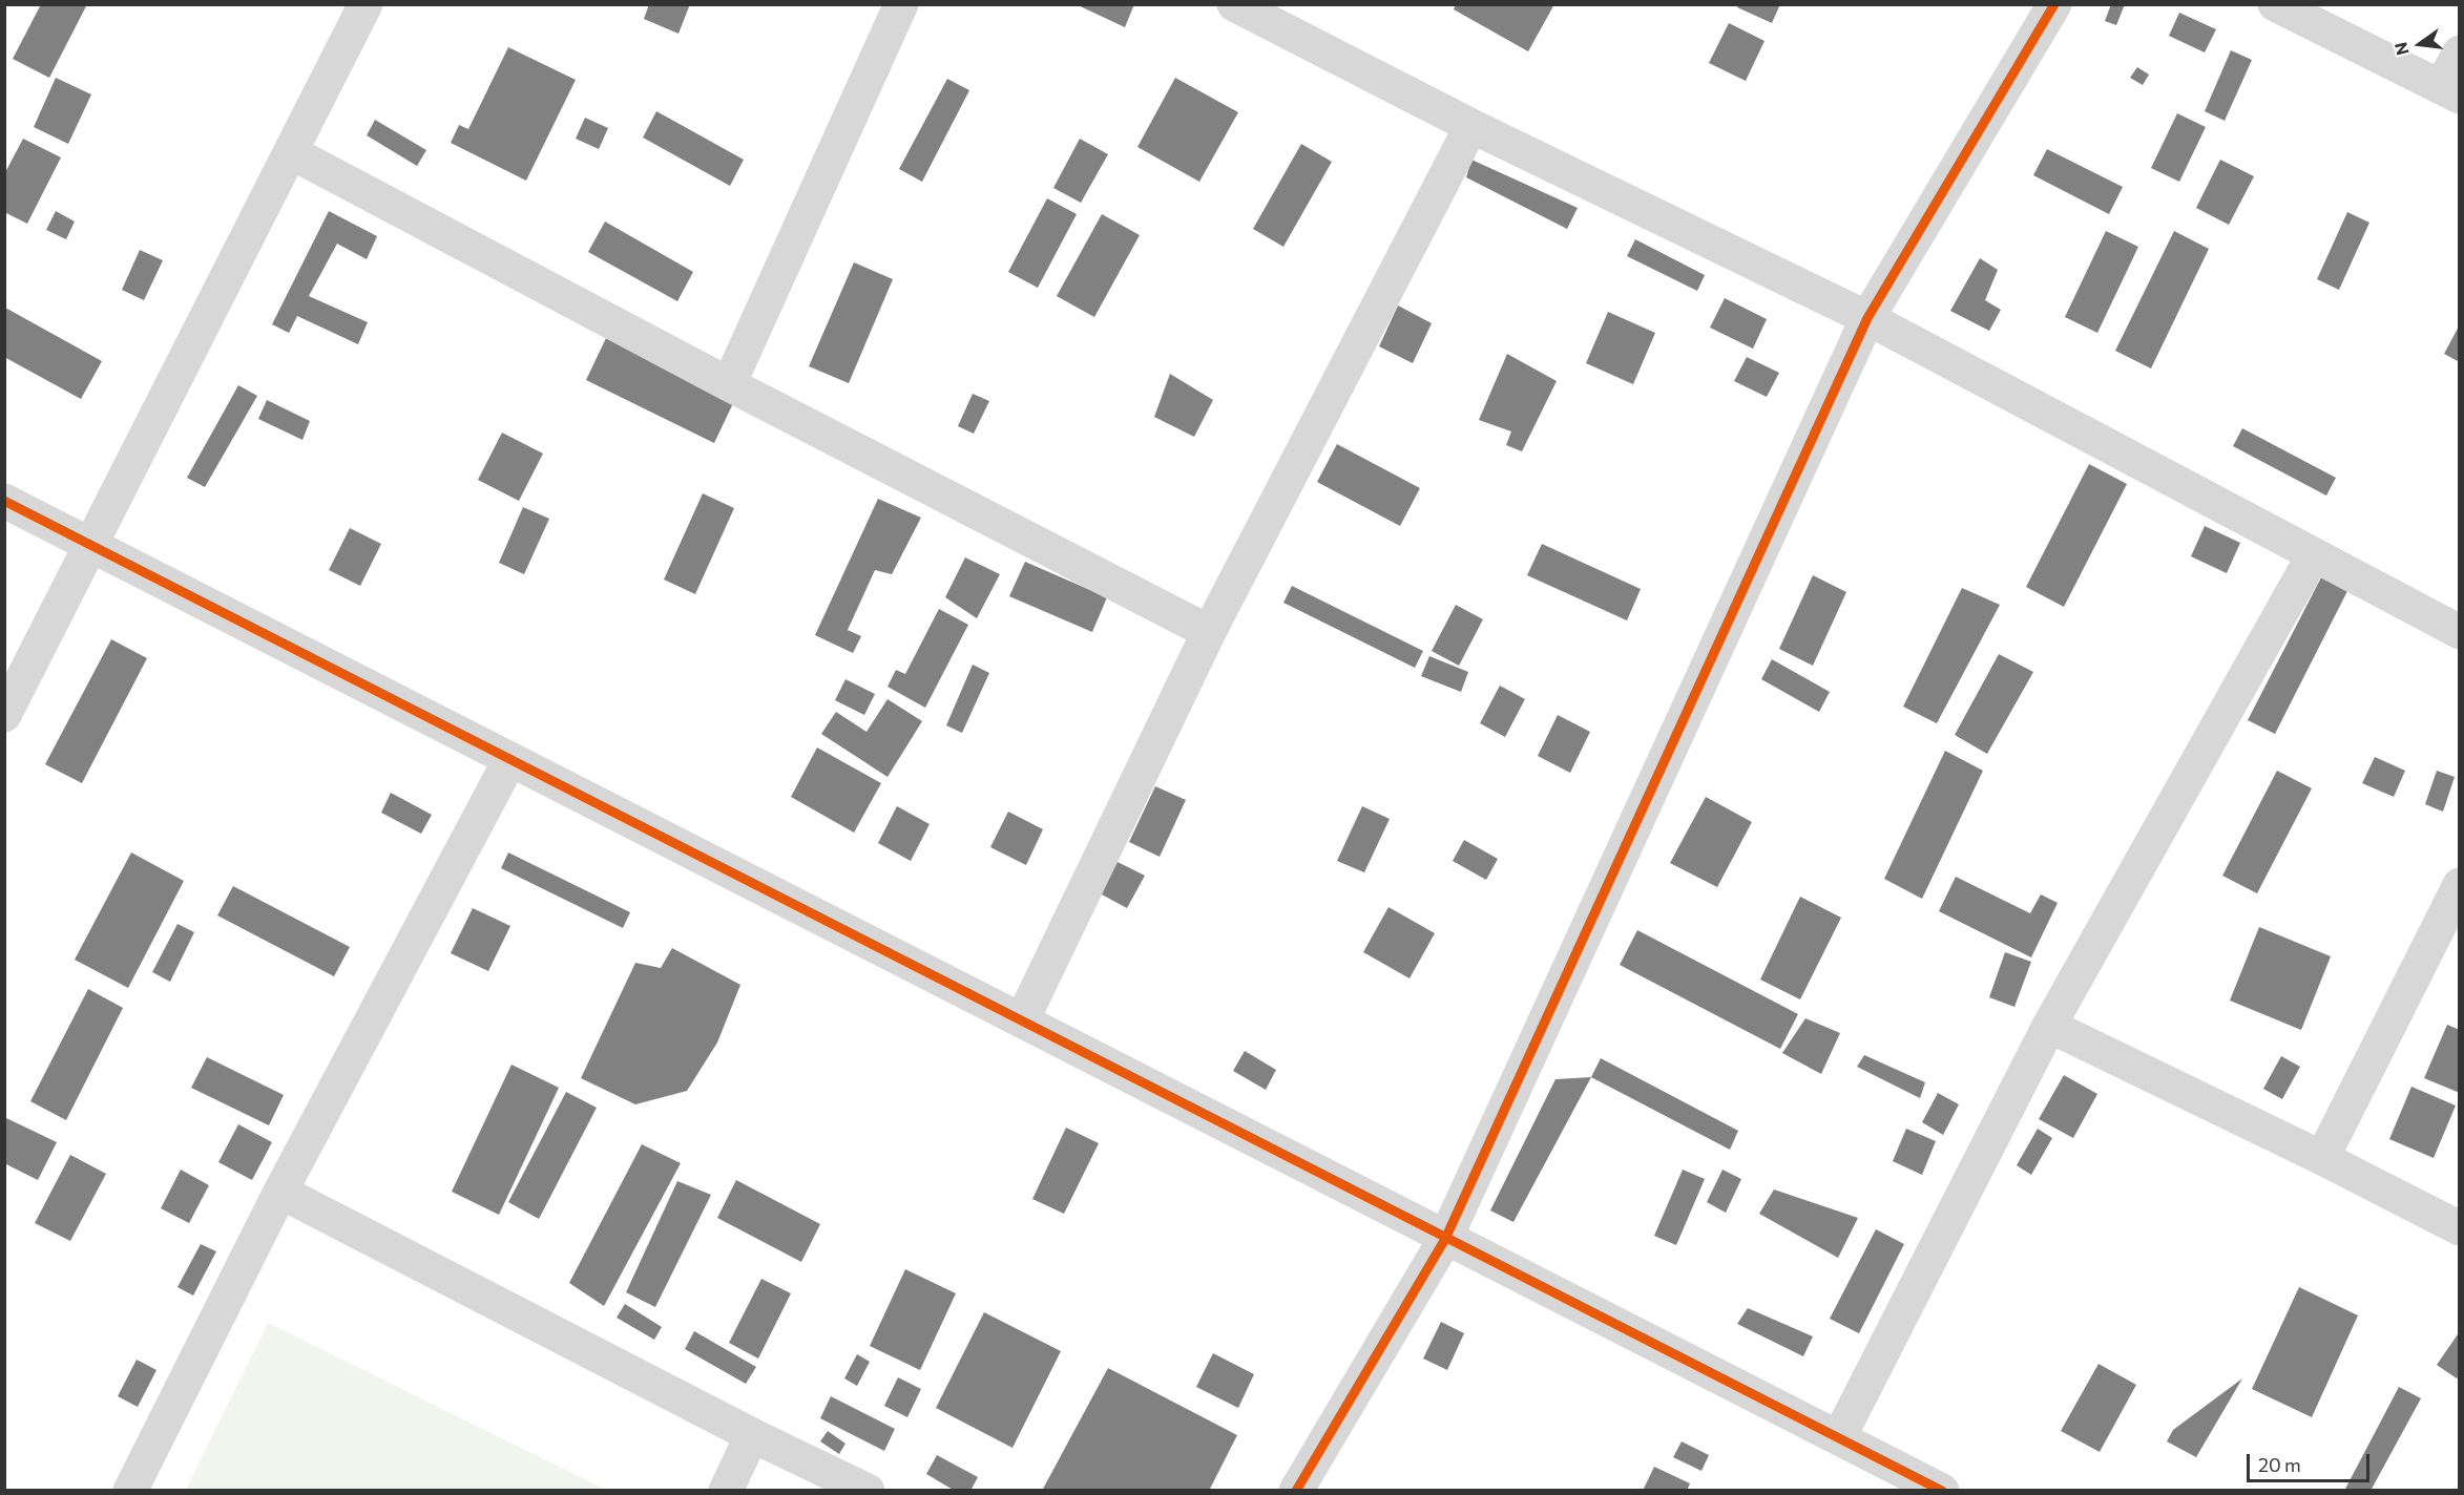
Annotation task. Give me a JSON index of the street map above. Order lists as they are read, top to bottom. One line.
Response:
{"scale_bar":"20 m","north":"left"}
